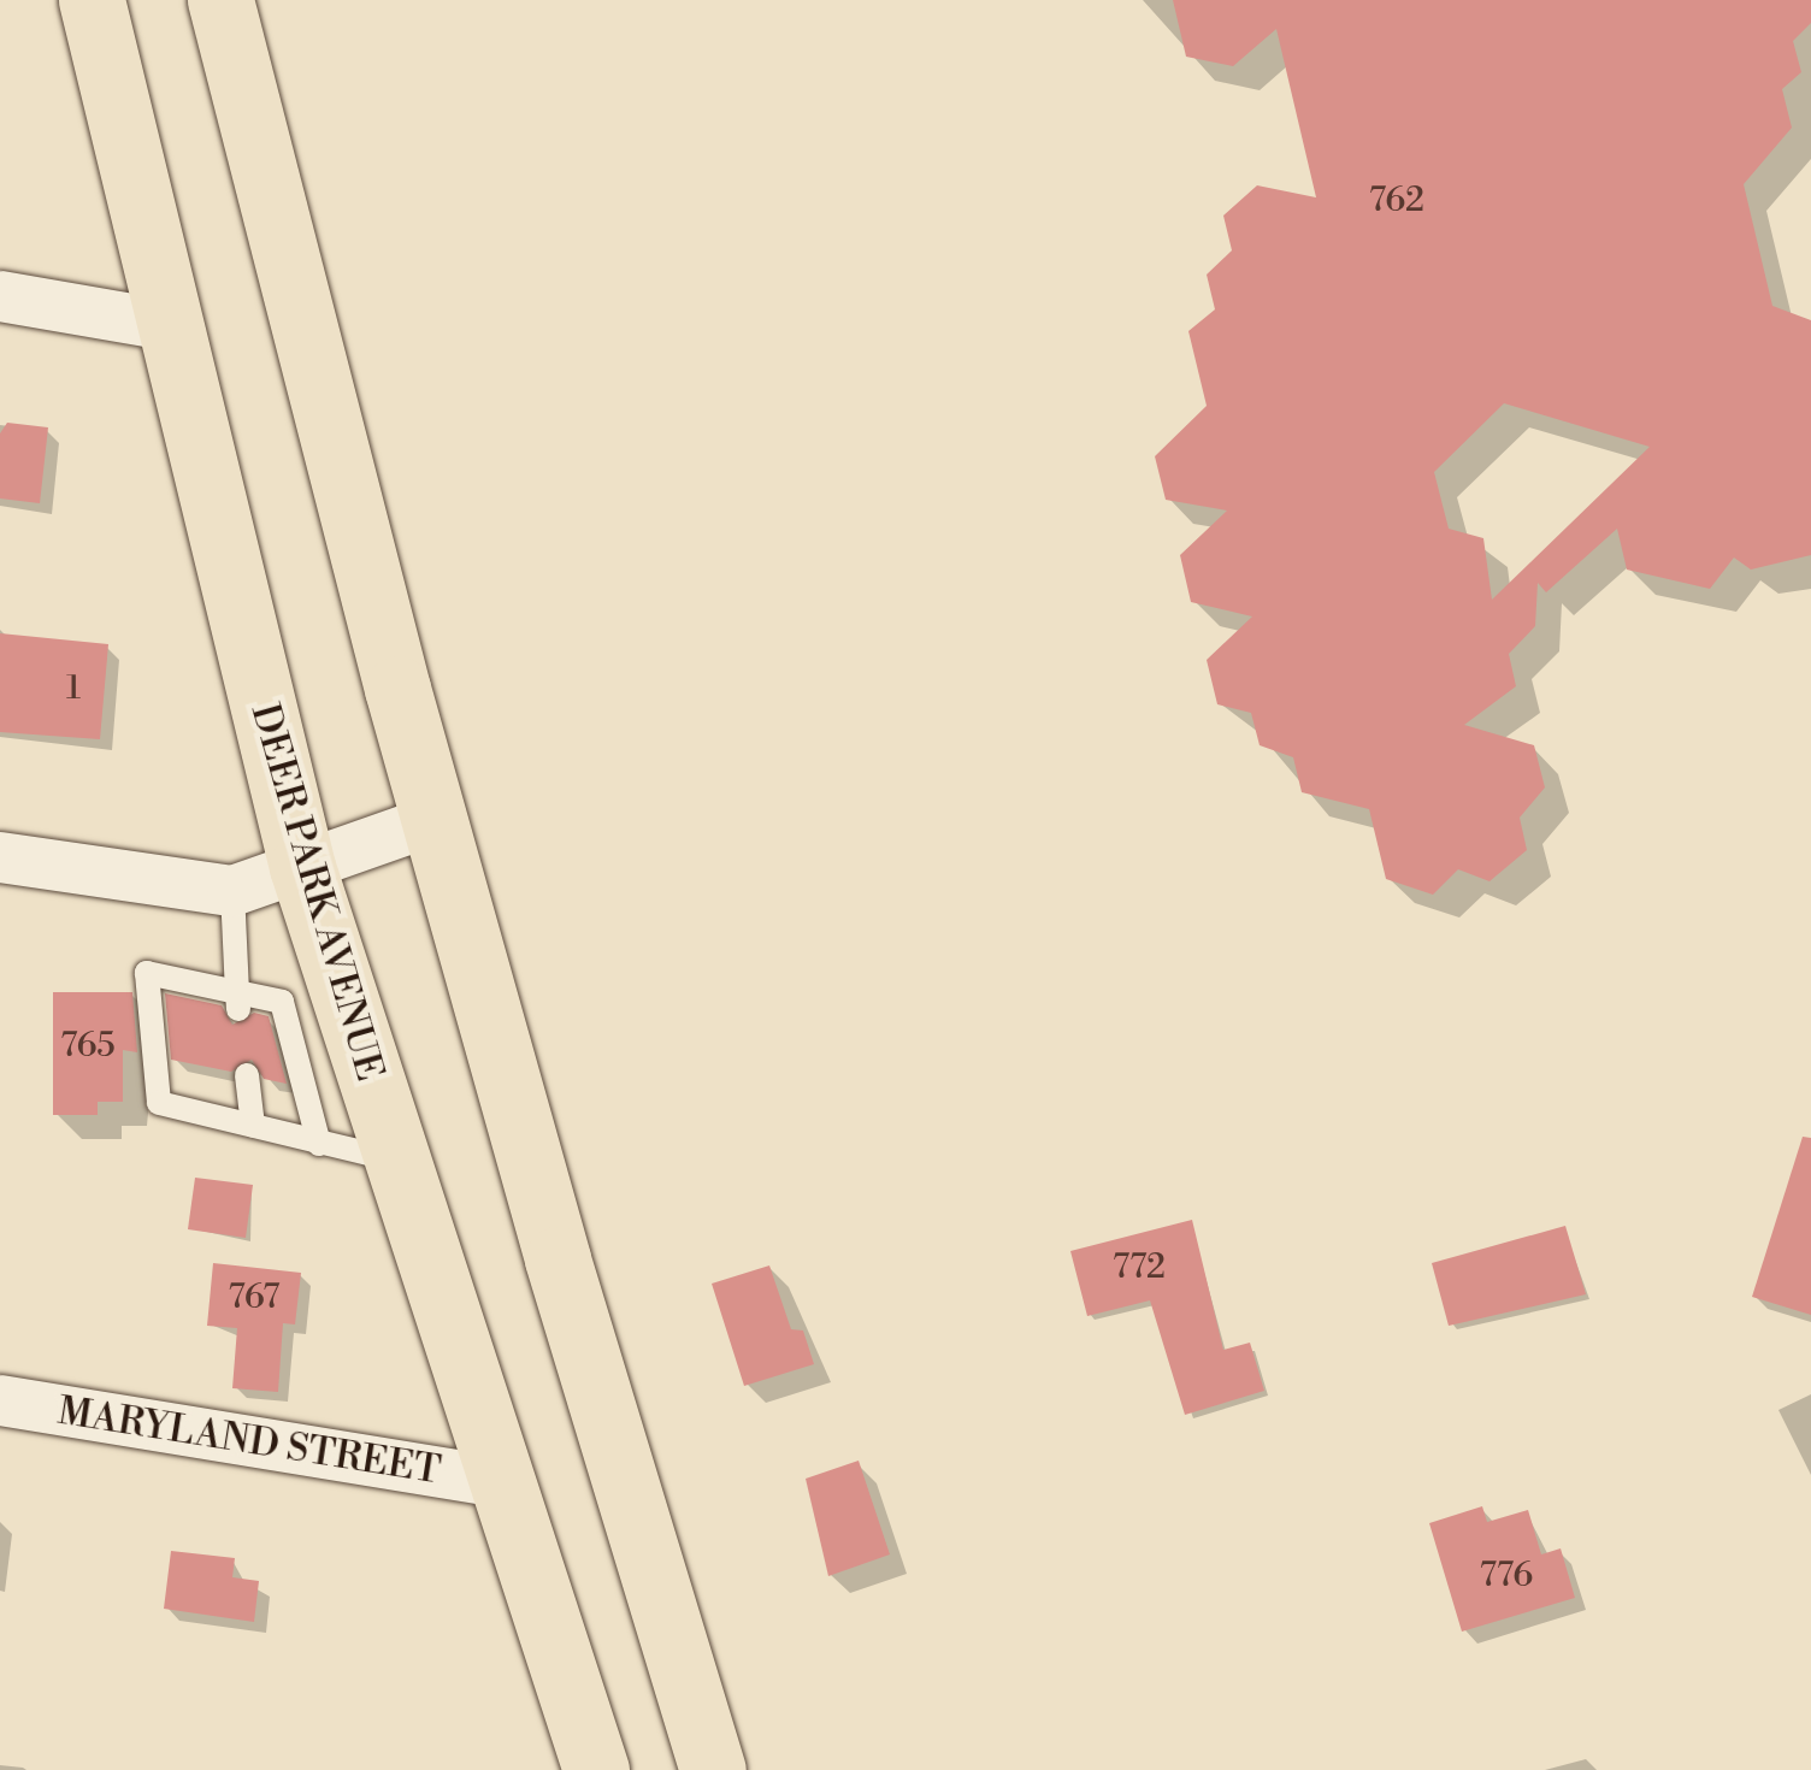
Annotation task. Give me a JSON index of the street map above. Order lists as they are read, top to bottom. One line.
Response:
{"streets":{"main road":["DEER PARK AVENUE"],"street":["MARYLAND STREET"]},"crossings":[["DEER PARK AVENUE","MARYLAND STREET"]],"house_numbers":["762","1","765","772","767","776"]}
